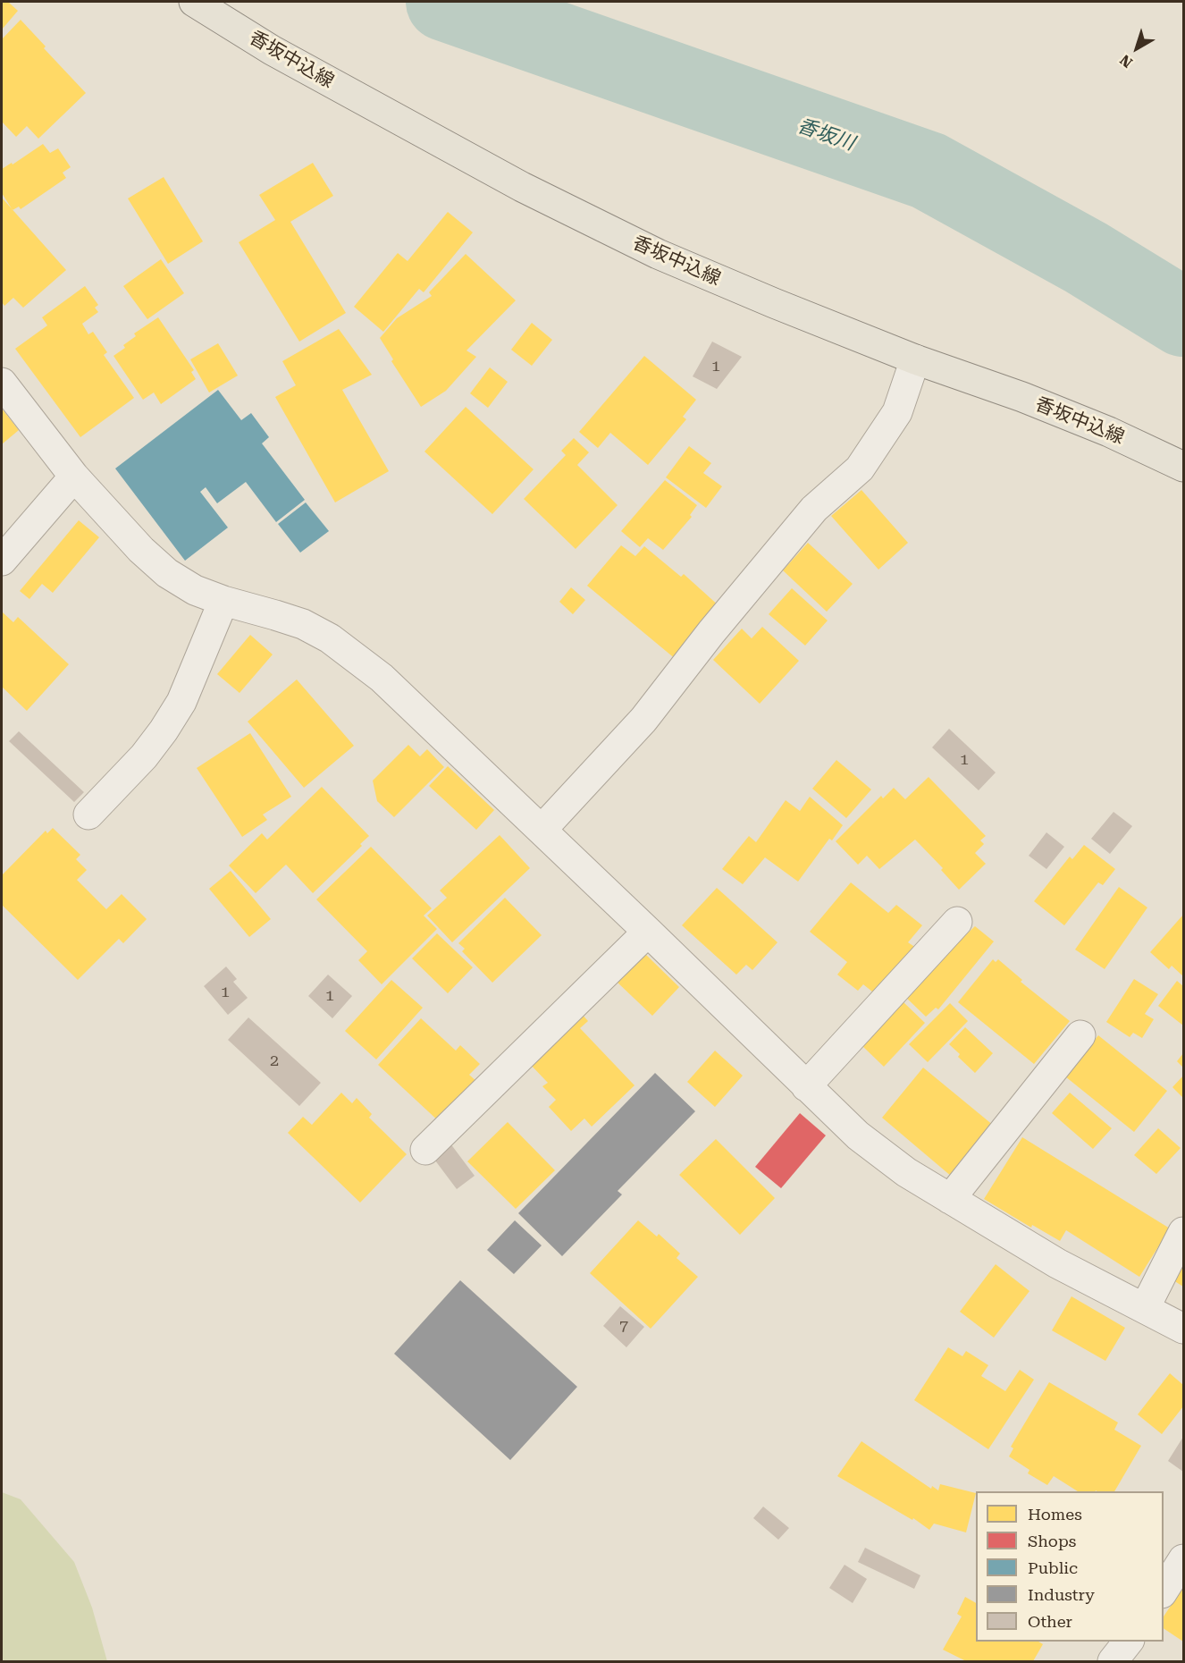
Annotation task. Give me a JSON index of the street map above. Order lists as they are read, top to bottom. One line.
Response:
{"streets":{"main road":["香坂中込線"]},"water":["香坂川"],"house_numbers":["1","1","1","1","2","7"],"legend":["Homes","Shops","Public","Industry","Other"],"north":"bottom left"}
